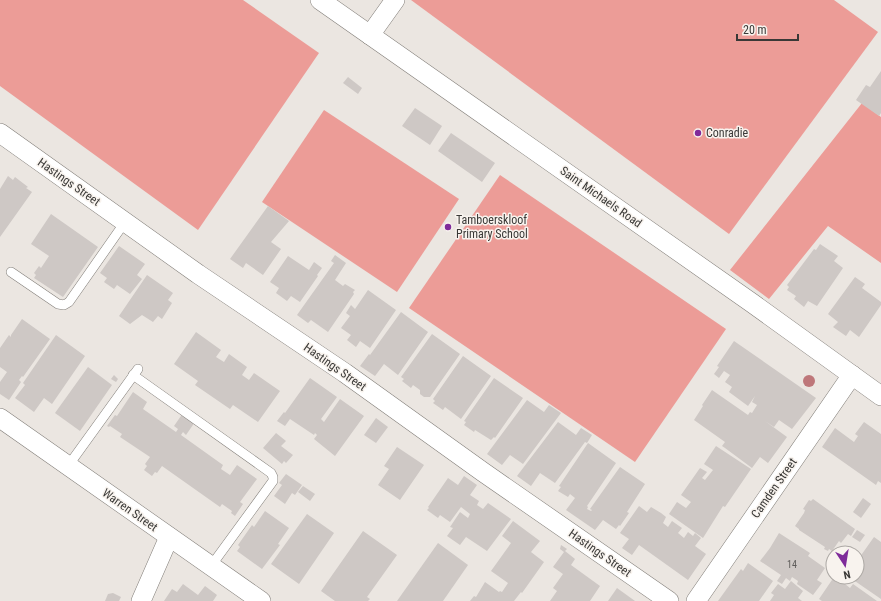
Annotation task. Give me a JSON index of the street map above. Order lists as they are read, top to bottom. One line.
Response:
{"streets":{"street":["Hastings Street","Saint Michaels Road","Camden Street","Warren Street"]},"crossings":[["Saint Michaels Road","Camden Street"]],"places":["Conradie","Tamboerskloof Primary School"],"house_numbers":["14"],"scale_bar":"20 m","north":"bottom"}
